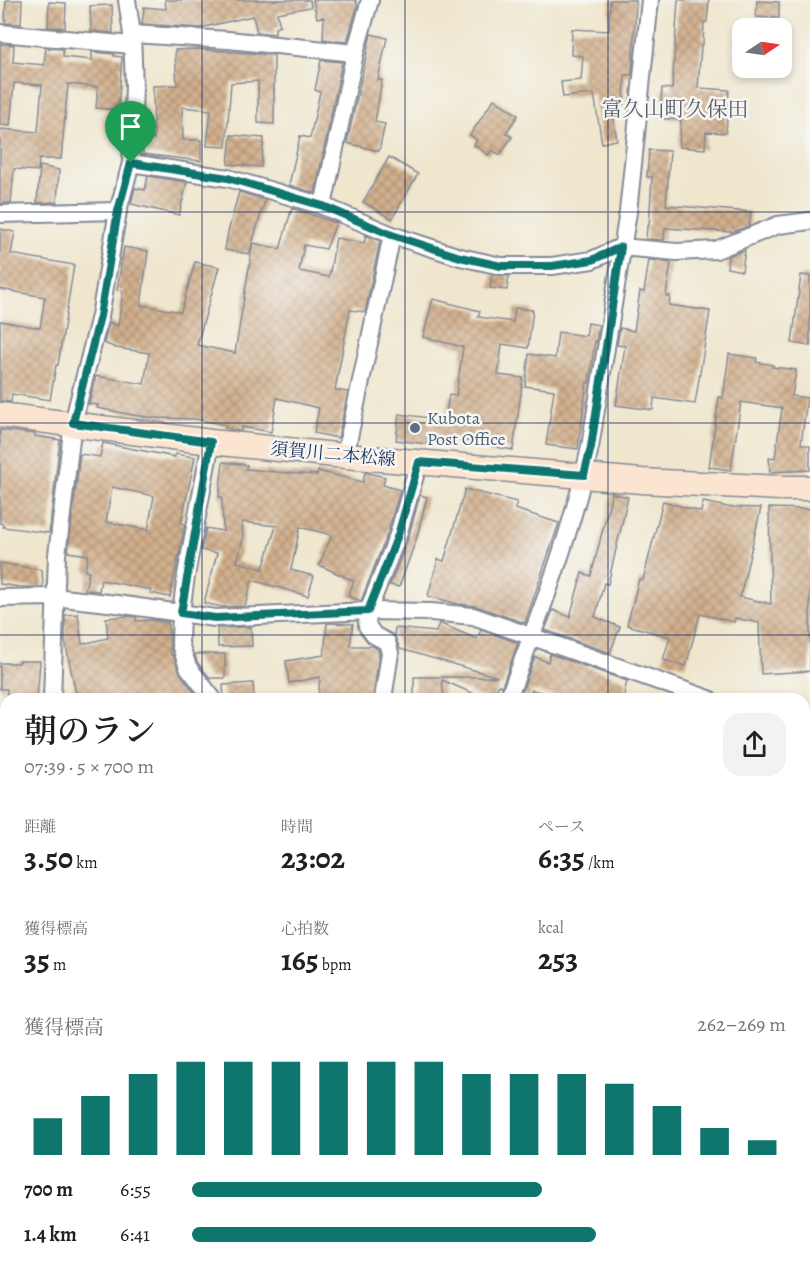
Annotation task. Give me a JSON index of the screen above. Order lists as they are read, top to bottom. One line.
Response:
{"streets":{"main road":["須賀川二本松線"]},"districts":["富久山町久保田"],"places":["Kubota Post Office"],"north":"right","page":{"heading":["朝のラン","07:39 · 5 × 700 m"],"stats":[["距離","3.50 km"],["時間","23:02"],["ペース","6:35 /km"],["獲得標高","35 m"],["心拍数","165 bpm"],["kcal","253"]],"chart":["獲得標高","262–269 m"],"list":[{"name":"700 m","note":"6:55"},{"name":"1.4 km","note":"6:41"}]}}
